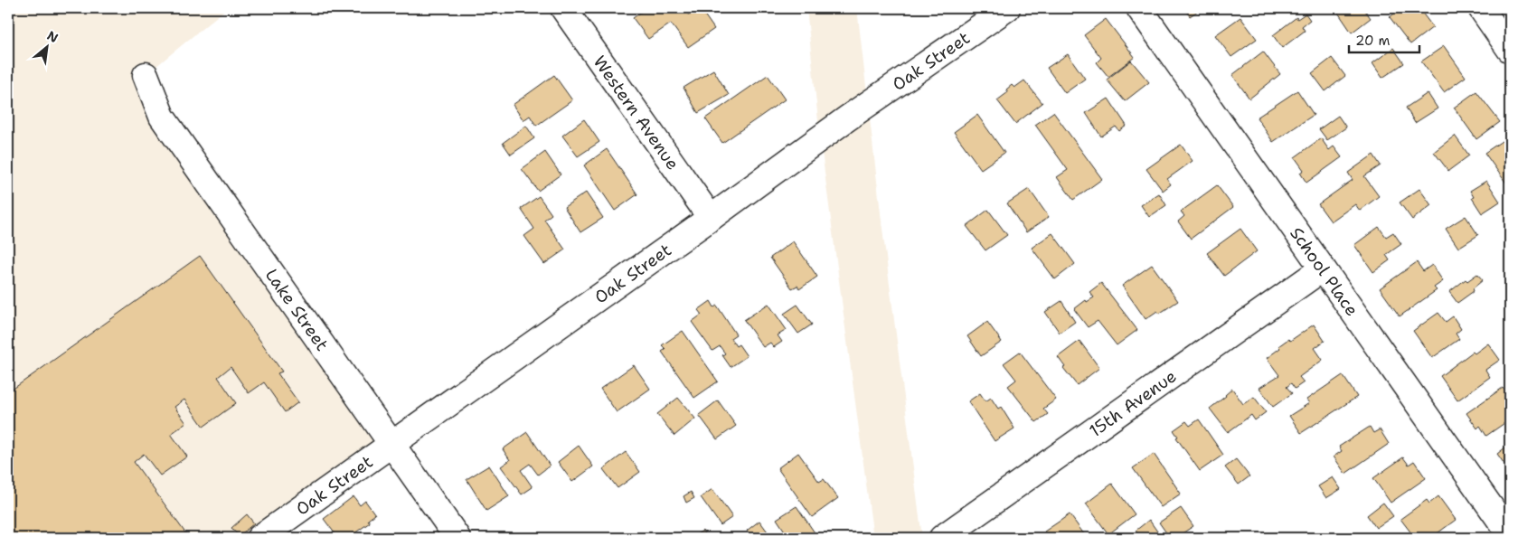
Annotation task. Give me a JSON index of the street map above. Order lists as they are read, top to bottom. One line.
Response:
{"streets":{"street":["Oak Street","Western Avenue","School Place","Lake Street","15th Avenue"]},"crossings":[["Oak Street","Western Avenue"],["Oak Street","Lake Street"],["School Place","15th Avenue"]],"scale_bar":"20 m","north":"top right"}
